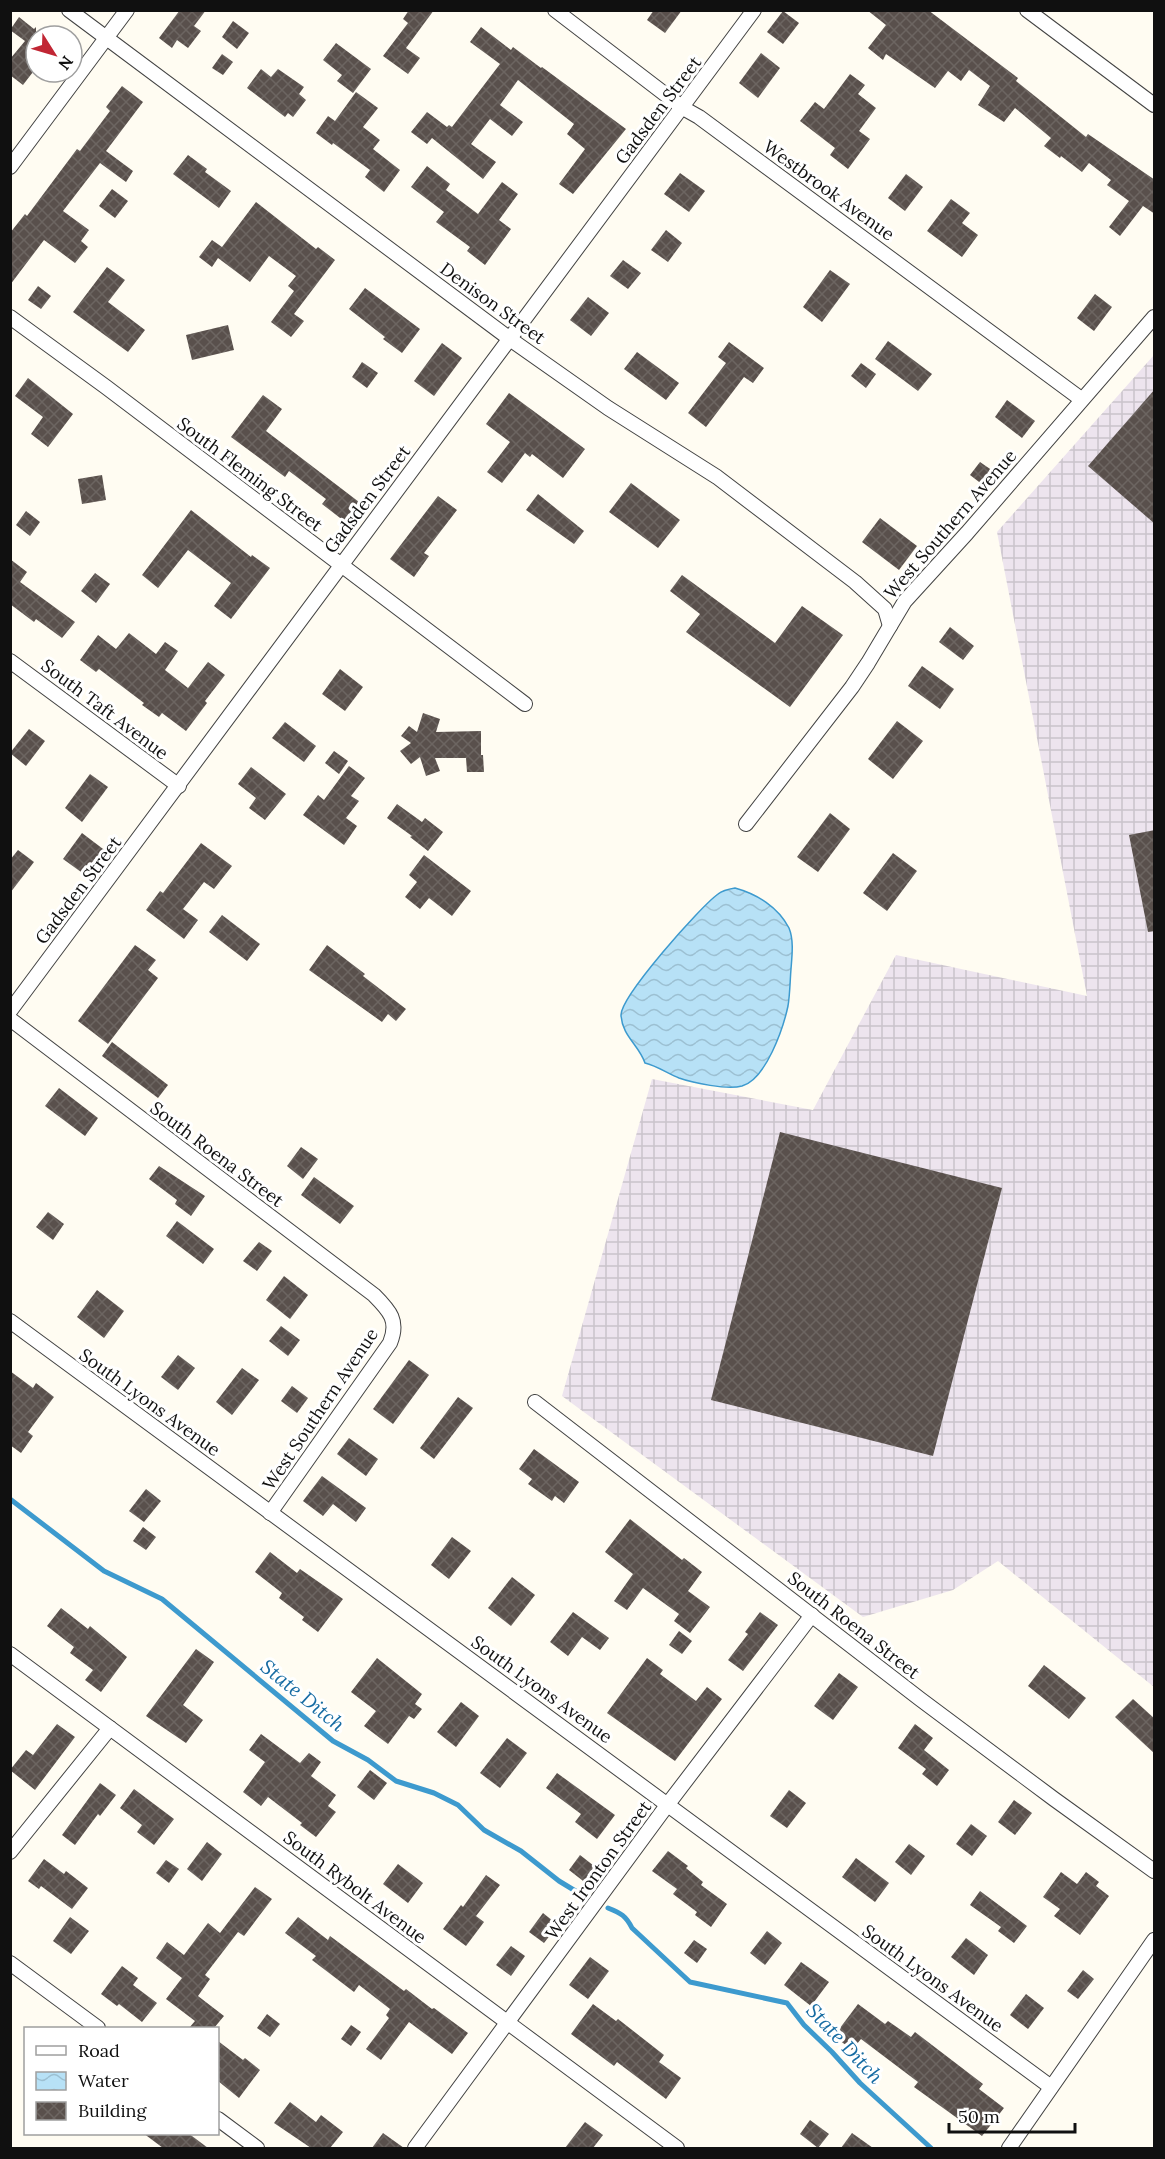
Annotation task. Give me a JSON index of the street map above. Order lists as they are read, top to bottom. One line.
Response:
{"streets":{"street":["Gadsden Street","Westbrook Avenue","Denison Street","South Fleming Street","West Southern Avenue","South Taft Avenue","South Roena Street","South Lyons Avenue","West Ironton Street","South Rybolt Avenue"]},"crossings":[["Gadsden Street","Westbrook Avenue"],["Gadsden Street","Denison Street"],["Gadsden Street","South Fleming Street"],["Gadsden Street","South Taft Avenue"],["Westbrook Avenue","West Southern Avenue"],["Denison Street","West Southern Avenue"],["West Southern Avenue","South Roena Street"],["West Southern Avenue","South Lyons Avenue"],["South Roena Street","West Ironton Street"],["South Lyons Avenue","West Ironton Street"],["West Ironton Street","South Rybolt Avenue"]],"water":["State Ditch"],"legend":["Road","Water","Building"],"scale_bar":"50 m","north":"bottom right"}
